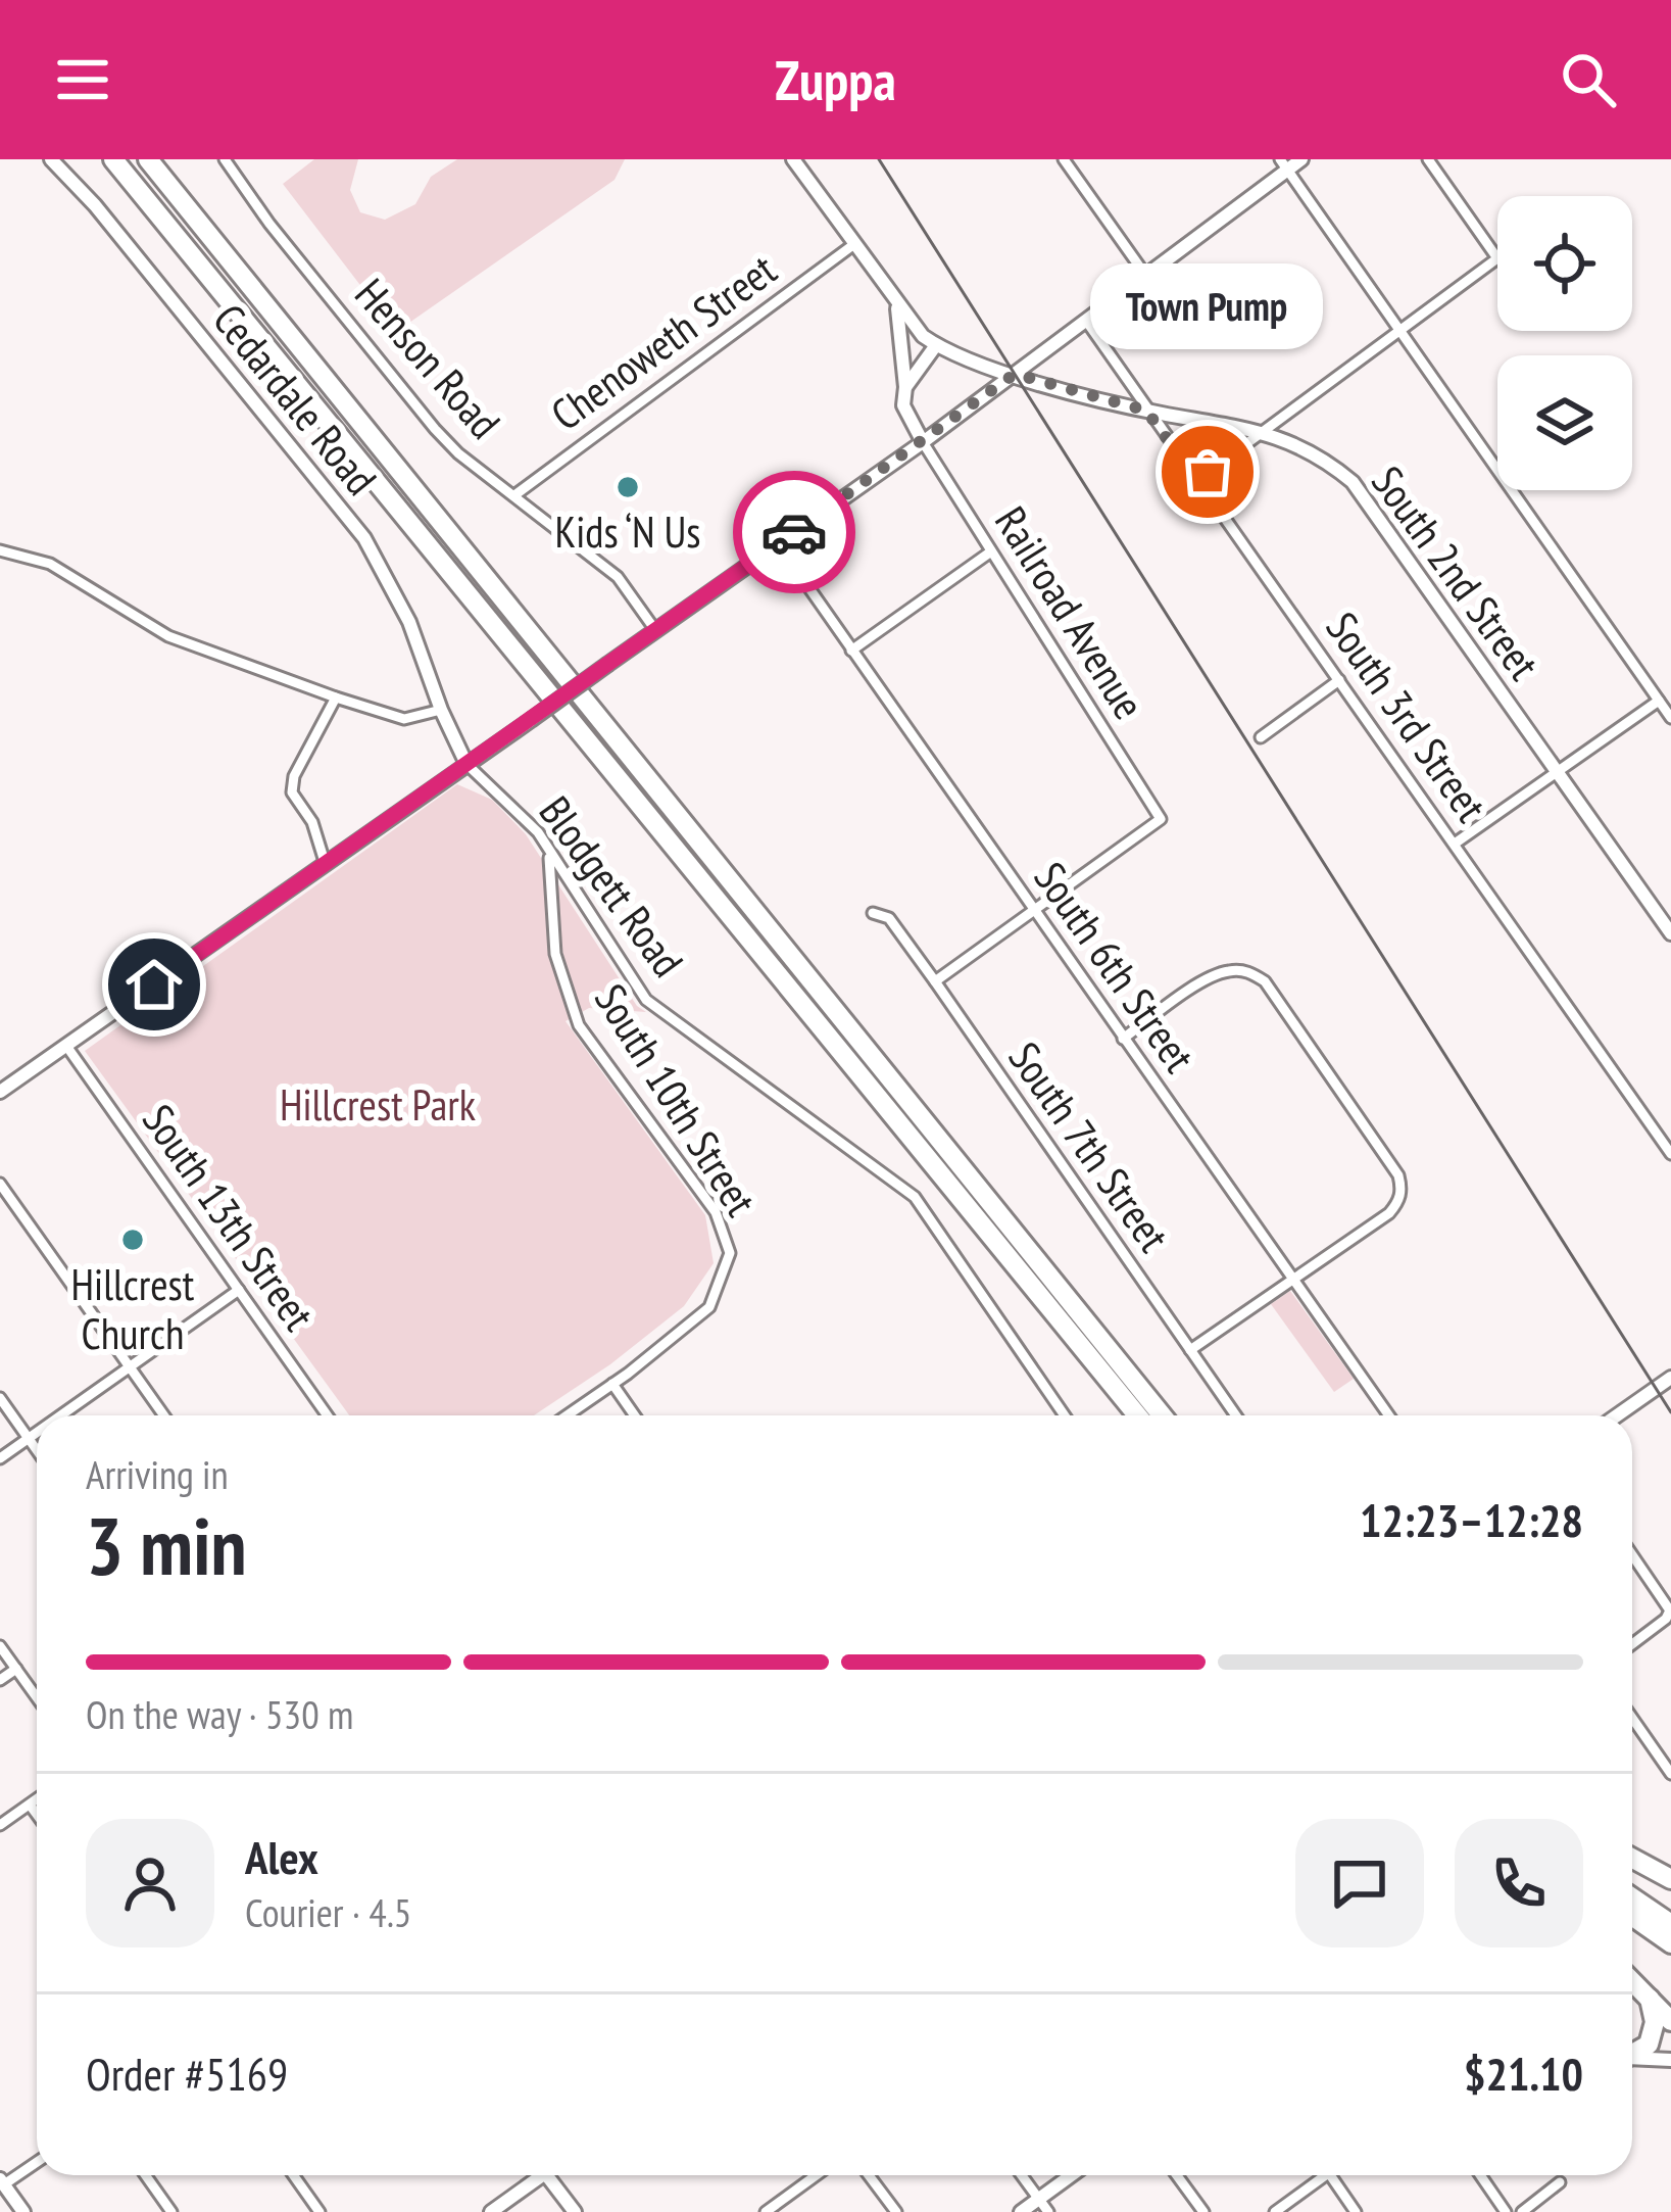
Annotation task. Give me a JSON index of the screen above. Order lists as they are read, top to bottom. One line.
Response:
{"streets":{"street":["Chenoweth Street","Henson Road","Cedardale Road","South 2nd Street","Railroad Avenue","South 3rd Street","Blodgett Road","South 6th Street","South 10th Street","South 7th Street","South 13th Street"]},"crossings":[["Chenoweth Street","Henson Road"],["Cedardale Road","Blodgett Road"],["South 2nd Street","South 3rd Street"],["Railroad Avenue","South 6th Street"],["Blodgett Road","South 10th Street"]],"parks":["Hillcrest Park"],"places":["Town Pump","Kids ‘N Us","Hillcrest Church"],"page":{"header":"Zuppa","bubble":"Town Pump","heading":["3 min","Arriving in","12:23–12:28"],"panel":["Alex","Courier · 4.5","Order #5169","$21.10"],"bar":"On the way · 530 m"}}
